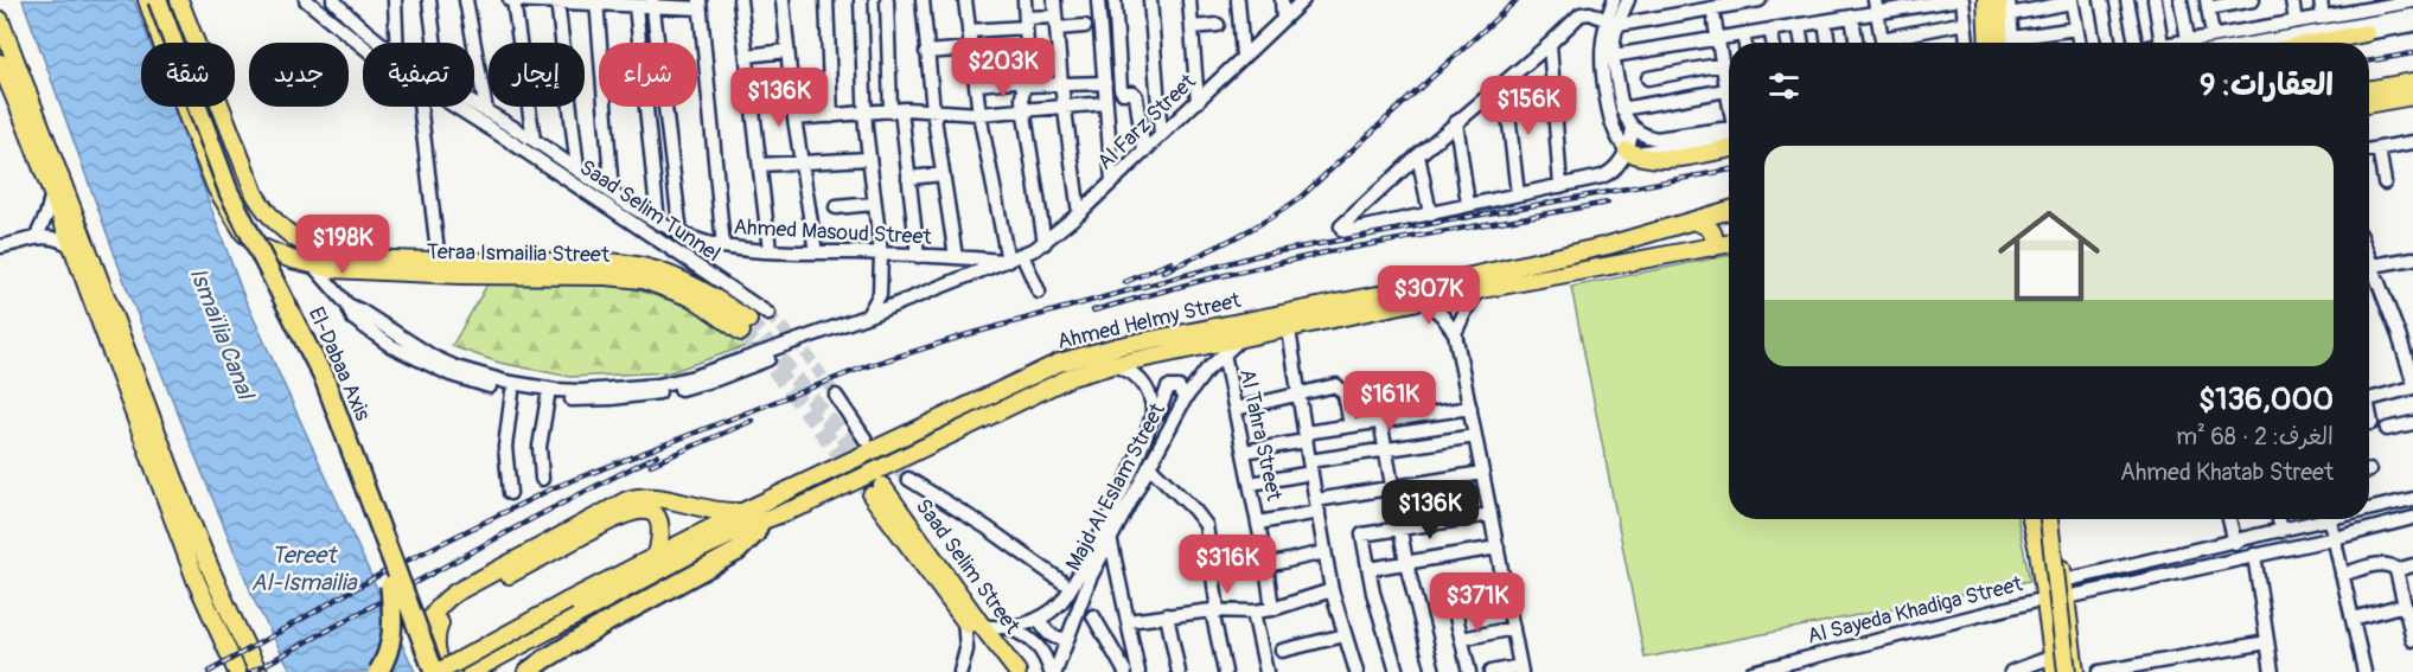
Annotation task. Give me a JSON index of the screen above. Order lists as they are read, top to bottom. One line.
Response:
{"streets":{"highway":["El-Dabaa Axis"],"main road":["Teraa Ismailia Street","Ahmed Helmy Street","Saad Selim Street"],"street":["Al Farz Street","Saad Selim Tunnel","Ahmed Masoud Street","Al Tahra Street","Majd Al Eslam Street","Al Sayeda Khadiga Street"]},"crossings":[["Al Farz Street","Ahmed Masoud Street"],["Ahmed Helmy Street","El-Dabaa Axis"],["Ahmed Helmy Street","Majd Al Eslam Street"],["Al Tahra Street","Majd Al Eslam Street"],["Majd Al Eslam Street","Saad Selim Street"]],"water":["Ismaïlia Canal","Tereet Al-Ismailia"],"page":{"price":["$203K","$136K","$156K","$198K","$307K","$161K","$136K","$316K","$371K"],"chip":["شراء","إيجار","تصفية","جديد","شقة"],"heading":"العقارات: 9","list":[{"name":"$136,000","note":"الغرف: 2 · 68 m² · Ahmed Khatab Street"}]}}
